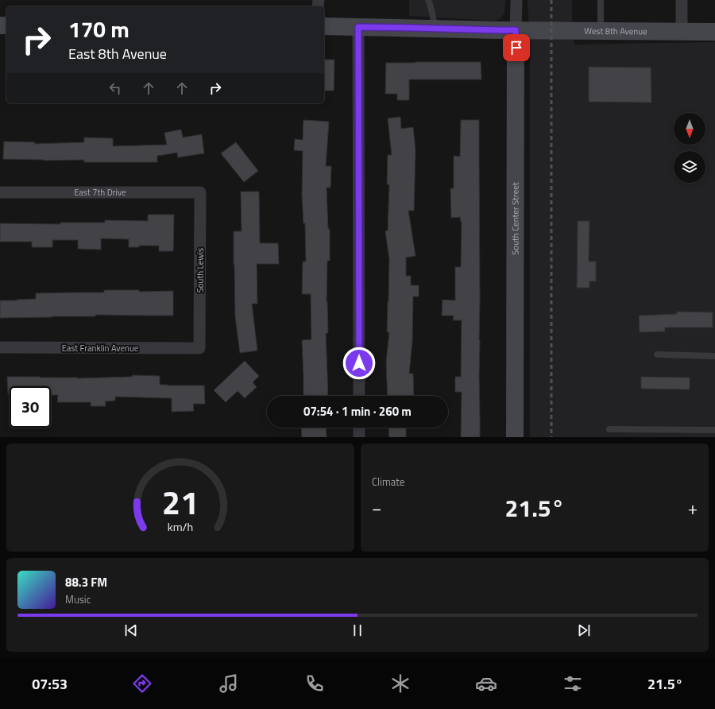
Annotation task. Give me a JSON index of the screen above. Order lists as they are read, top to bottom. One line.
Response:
{"streets":{"street":["West 8th Avenue","East 7th Drive","South Center Street","South Lewis","East Franklin Avenue"]},"crossings":[["West 8th Avenue","South Center Street"],["East 7th Drive","South Lewis"],["South Lewis","East Franklin Avenue"]],"north":"bottom","page":{"turn":["170 m","East 8th Avenue"],"limit":"30","trip":"07:54 · 1 min · 260 m","tile":"Climate","heat":["−","21.5°","+"],"song":["88.3 FM","Music"],"tabs":["07:53","21.5°"],"gauge":["21","km/h"]}}
